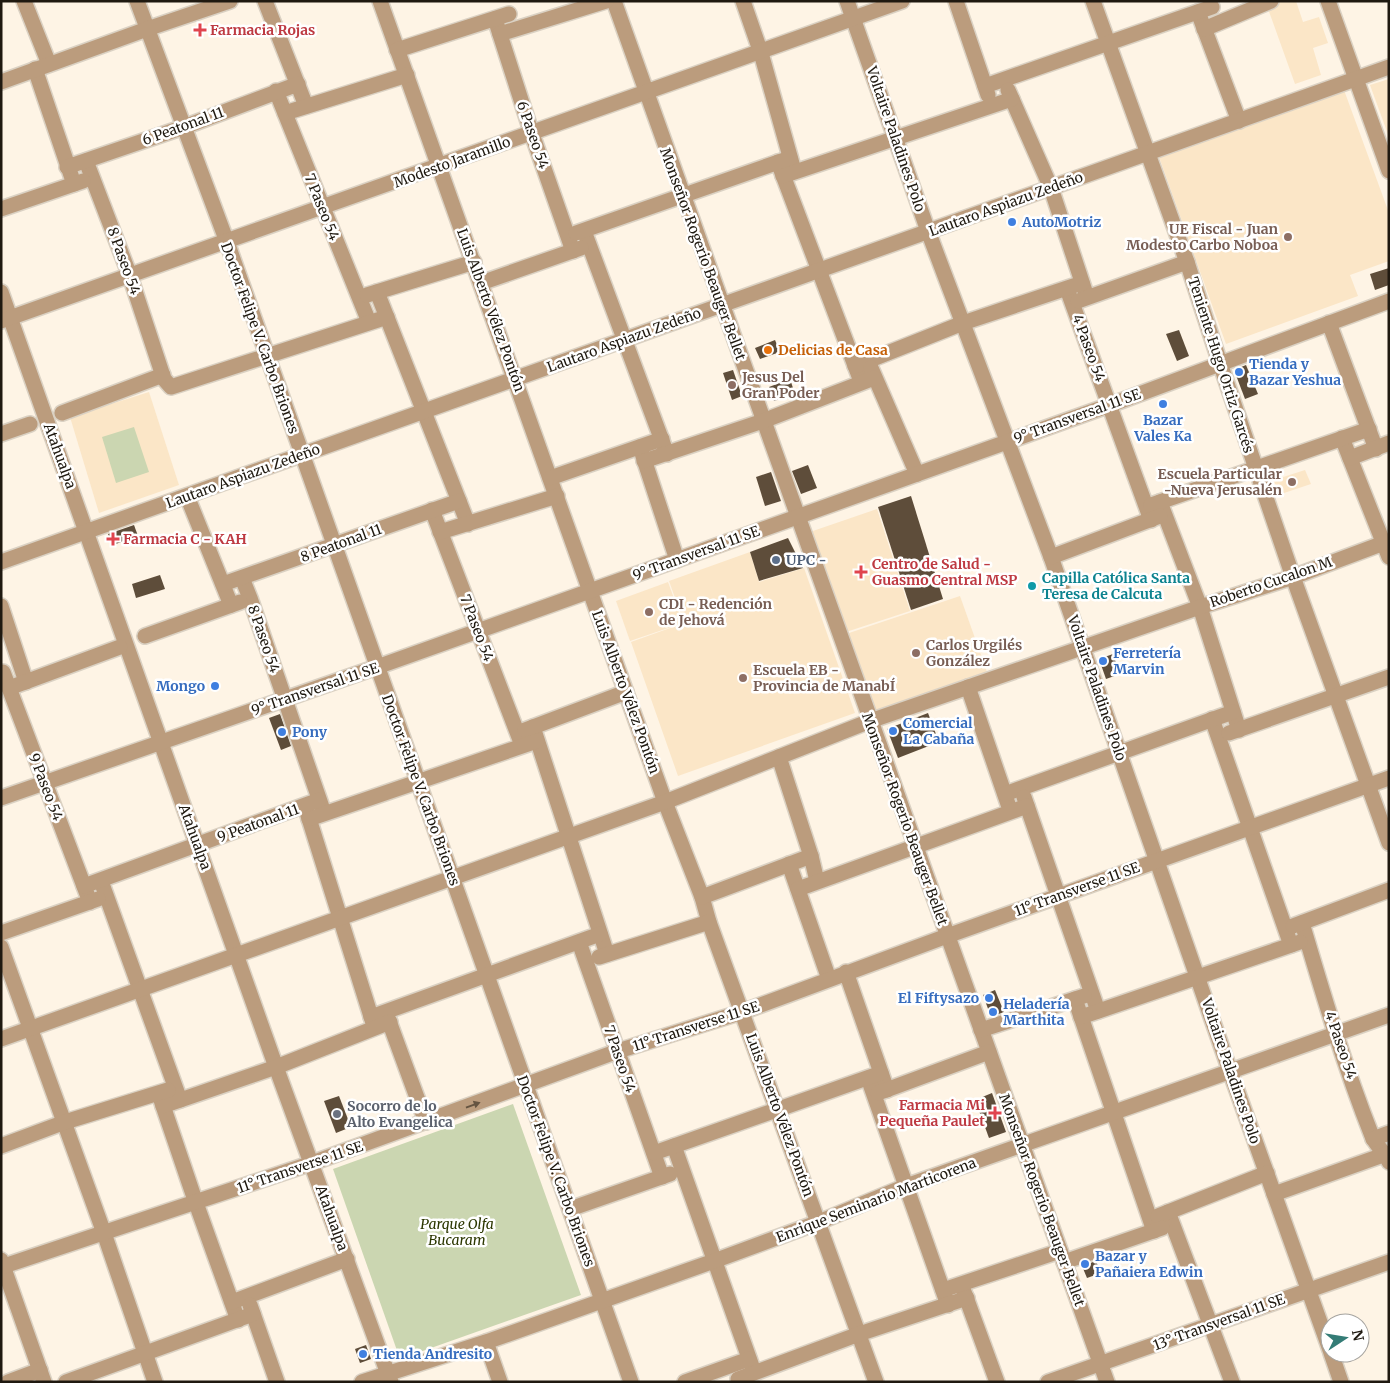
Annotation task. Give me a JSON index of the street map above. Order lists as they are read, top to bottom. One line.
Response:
{"streets":{"street":["6 Peatonal 11","6 Paseo 54","Voltaire Paladines Polo","Modesto Jaramillo","Lautaro Aspiazu Zedeño","7 Paseo 54","Monseñor Rogerio Beauger Bellet","8 Paseo 54","Luis Alberto Vélez Pontón","Doctor Felipe V. Carbo Briones","4 Paseo 54","Teniente Hugo Ortiz Garcés","9° Transversal 11 SE","Atahualpa","8 Peatonal 11","Roberto Cucalon M","9 Paseo 54","9 Peatonal 11","11° Transverse 11 SE","Enrique Seminario Marticorena","13° Transversal 11 SE"]},"crossings":[["6 Peatonal 11","7 Paseo 54"],["6 Peatonal 11","8 Paseo 54"],["6 Peatonal 11","Doctor Felipe V. Carbo Briones"],["6 Paseo 54","Modesto Jaramillo"],["Voltaire Paladines Polo","Modesto Jaramillo"],["Voltaire Paladines Polo","Lautaro Aspiazu Zedeño"],["Voltaire Paladines Polo","9° Transversal 11 SE"],["Voltaire Paladines Polo","Roberto Cucalon M"],["Voltaire Paladines Polo","11° Transverse 11 SE"],["Voltaire Paladines Polo","Enrique Seminario Marticorena"],["Voltaire Paladines Polo","13° Transversal 11 SE"],["Modesto Jaramillo","7 Paseo 54"],["Modesto Jaramillo","Monseñor Rogerio Beauger Bellet"],["Modesto Jaramillo","8 Paseo 54"],["Modesto Jaramillo","Luis Alberto Vélez Pontón"],["Modesto Jaramillo","Doctor Felipe V. Carbo Briones"],["Modesto Jaramillo","Atahualpa"],["Lautaro Aspiazu Zedeño","Monseñor Rogerio Beauger Bellet"],["Lautaro Aspiazu Zedeño","8 Paseo 54"],["Lautaro Aspiazu Zedeño","Luis Alberto Vélez Pontón"],["Lautaro Aspiazu Zedeño","Doctor Felipe V. Carbo Briones"],["Lautaro Aspiazu Zedeño","Teniente Hugo Ortiz Garcés"],["Lautaro Aspiazu Zedeño","Atahualpa"],["7 Paseo 54","9° Transversal 11 SE"],["7 Paseo 54","8 Peatonal 11"],["7 Paseo 54","9 Peatonal 11"],["7 Paseo 54","11° Transverse 11 SE"],["Monseñor Rogerio Beauger Bellet","9° Transversal 11 SE"],["Monseñor Rogerio Beauger Bellet","Roberto Cucalon M"],["Monseñor Rogerio Beauger Bellet","11° Transverse 11 SE"],["Monseñor Rogerio Beauger Bellet","Enrique Seminario Marticorena"],["Monseñor Rogerio Beauger Bellet","13° Transversal 11 SE"],["8 Paseo 54","Doctor Felipe V. Carbo Briones"],["8 Paseo 54","9° Transversal 11 SE"],["8 Paseo 54","8 Peatonal 11"],["8 Paseo 54","9 Peatonal 11"],["Luis Alberto Vélez Pontón","9° Transversal 11 SE"],["Luis Alberto Vélez Pontón","9 Peatonal 11"],["Luis Alberto Vélez Pontón","11° Transverse 11 SE"],["Luis Alberto Vélez Pontón","Enrique Seminario Marticorena"],["Doctor Felipe V. Carbo Briones","9° Transversal 11 SE"],["Doctor Felipe V. Carbo Briones","8 Peatonal 11"],["Doctor Felipe V. Carbo Briones","9 Peatonal 11"],["Doctor Felipe V. Carbo Briones","11° Transverse 11 SE"],["Doctor Felipe V. Carbo Briones","Enrique Seminario Marticorena"],["4 Paseo 54","9° Transversal 11 SE"],["4 Paseo 54","Roberto Cucalon M"],["4 Paseo 54","Enrique Seminario Marticorena"],["Teniente Hugo Ortiz Garcés","9° Transversal 11 SE"],["Teniente Hugo Ortiz Garcés","Roberto Cucalon M"],["Teniente Hugo Ortiz Garcés","11° Transverse 11 SE"],["9° Transversal 11 SE","Atahualpa"],["9° Transversal 11 SE","9 Paseo 54"],["Atahualpa","9 Peatonal 11"],["Atahualpa","11° Transverse 11 SE"],["Atahualpa","Enrique Seminario Marticorena"],["9 Paseo 54","9 Peatonal 11"]],"parks":["Parque Olfa Bucaram"],"places":{"health":["Farmacia Rojas","Farmacia C - KAH","Centro de Salud - Guasmo Central MSP","Farmacia Mi Pequeña Paulet"],"other":["AutoMotriz","UE Fiscal - Juan Modesto Carbo Noboa","Delicias de Casa","Tienda y Bazar Yeshua","Jesus Del Gran Poder","Bazar Vales Ka","Escuela Particular -Nueva Jerusalén","UPC -","Capilla Católica Santa Teresa de Calcuta","CDI - Redención de Jehová","Carlos Urgilés González","Ferretería Marvin","Escuela EB - Provincia de ManabÍ","Mongo","Comercial La Cabaña","Pony","El Fiftysazo","Heladería Marthita","Socorro de lo Alto Evangelica","Bazar y Pañaiera Edwin","Tienda Andresito"]},"north":"right"}
